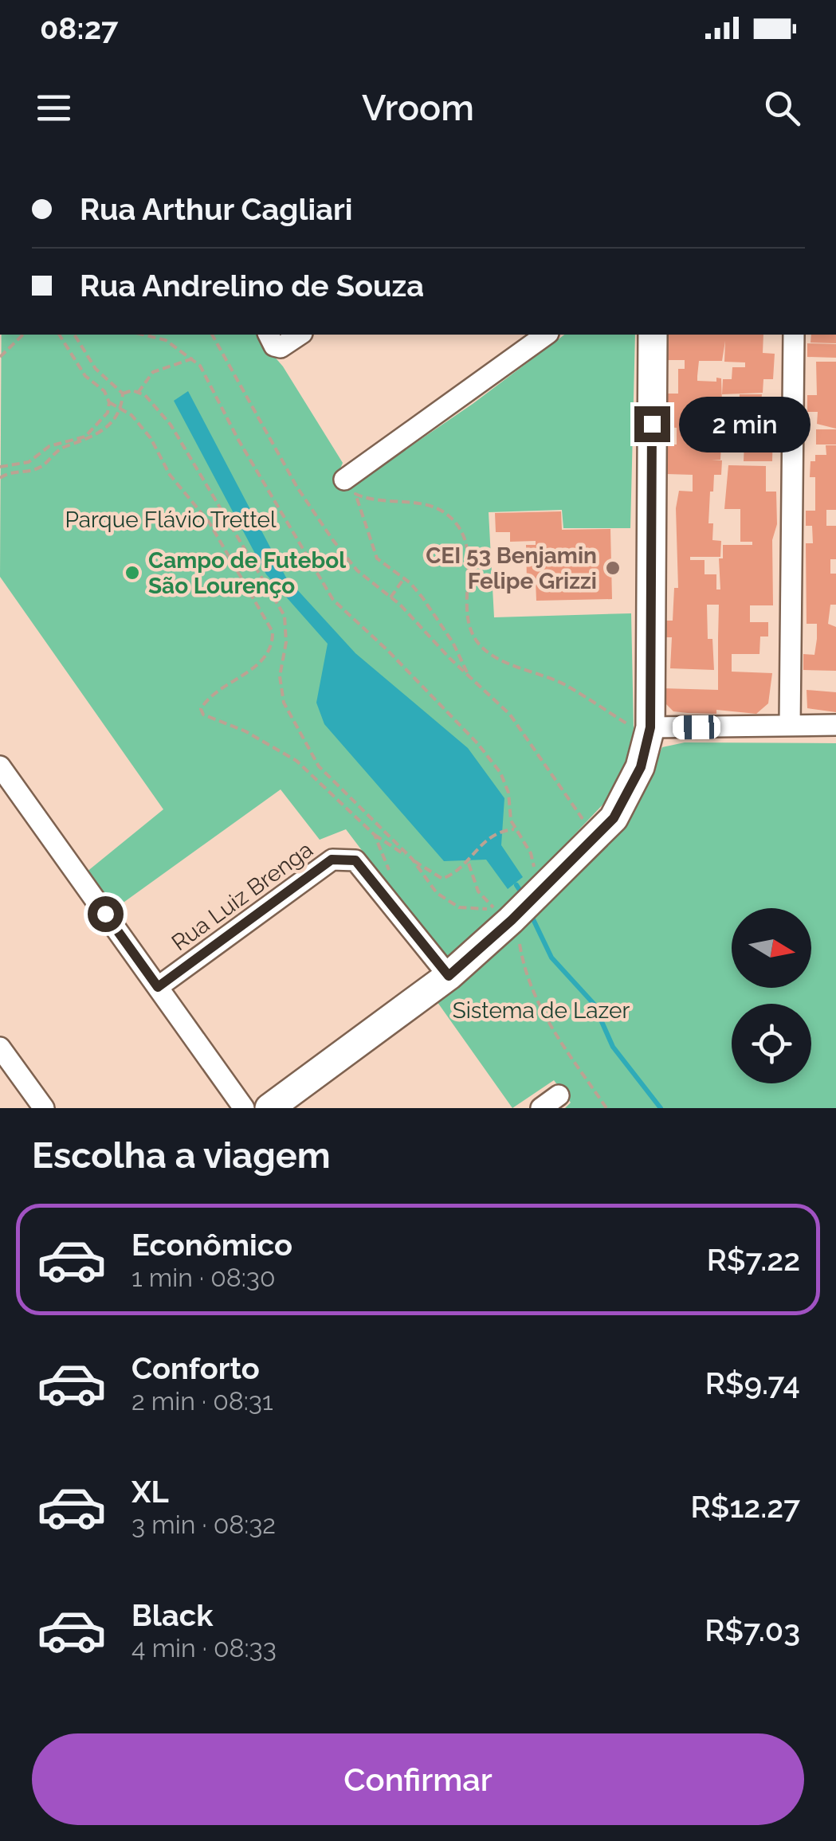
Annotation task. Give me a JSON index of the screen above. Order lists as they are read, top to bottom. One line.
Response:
{"streets":{"street":["Rua Luiz Brenga"]},"parks":["Parque Flávio Trettel","Sistema de Lazer"],"places":["CEI 53 Benjamin Felipe Grizzi","Campo de Futebol São Lourenço"],"north":"right","page":{"status":"08:27","header":"Vroom","banner":["Rua Arthur Cagliari","Rua Andrelino de Souza"],"bubble":"2 min","heading":"Escolha a viagem","list":[{"name":"Econômico","note":"1 min · 08:30","value":"R$7.22"},{"name":"Conforto","note":"2 min · 08:31","value":"R$9.74"},{"name":"XL","note":"3 min · 08:32","value":"R$12.27"},{"name":"Black","note":"4 min · 08:33","value":"R$7.03"}],"buttons":"Confirmar"}}
